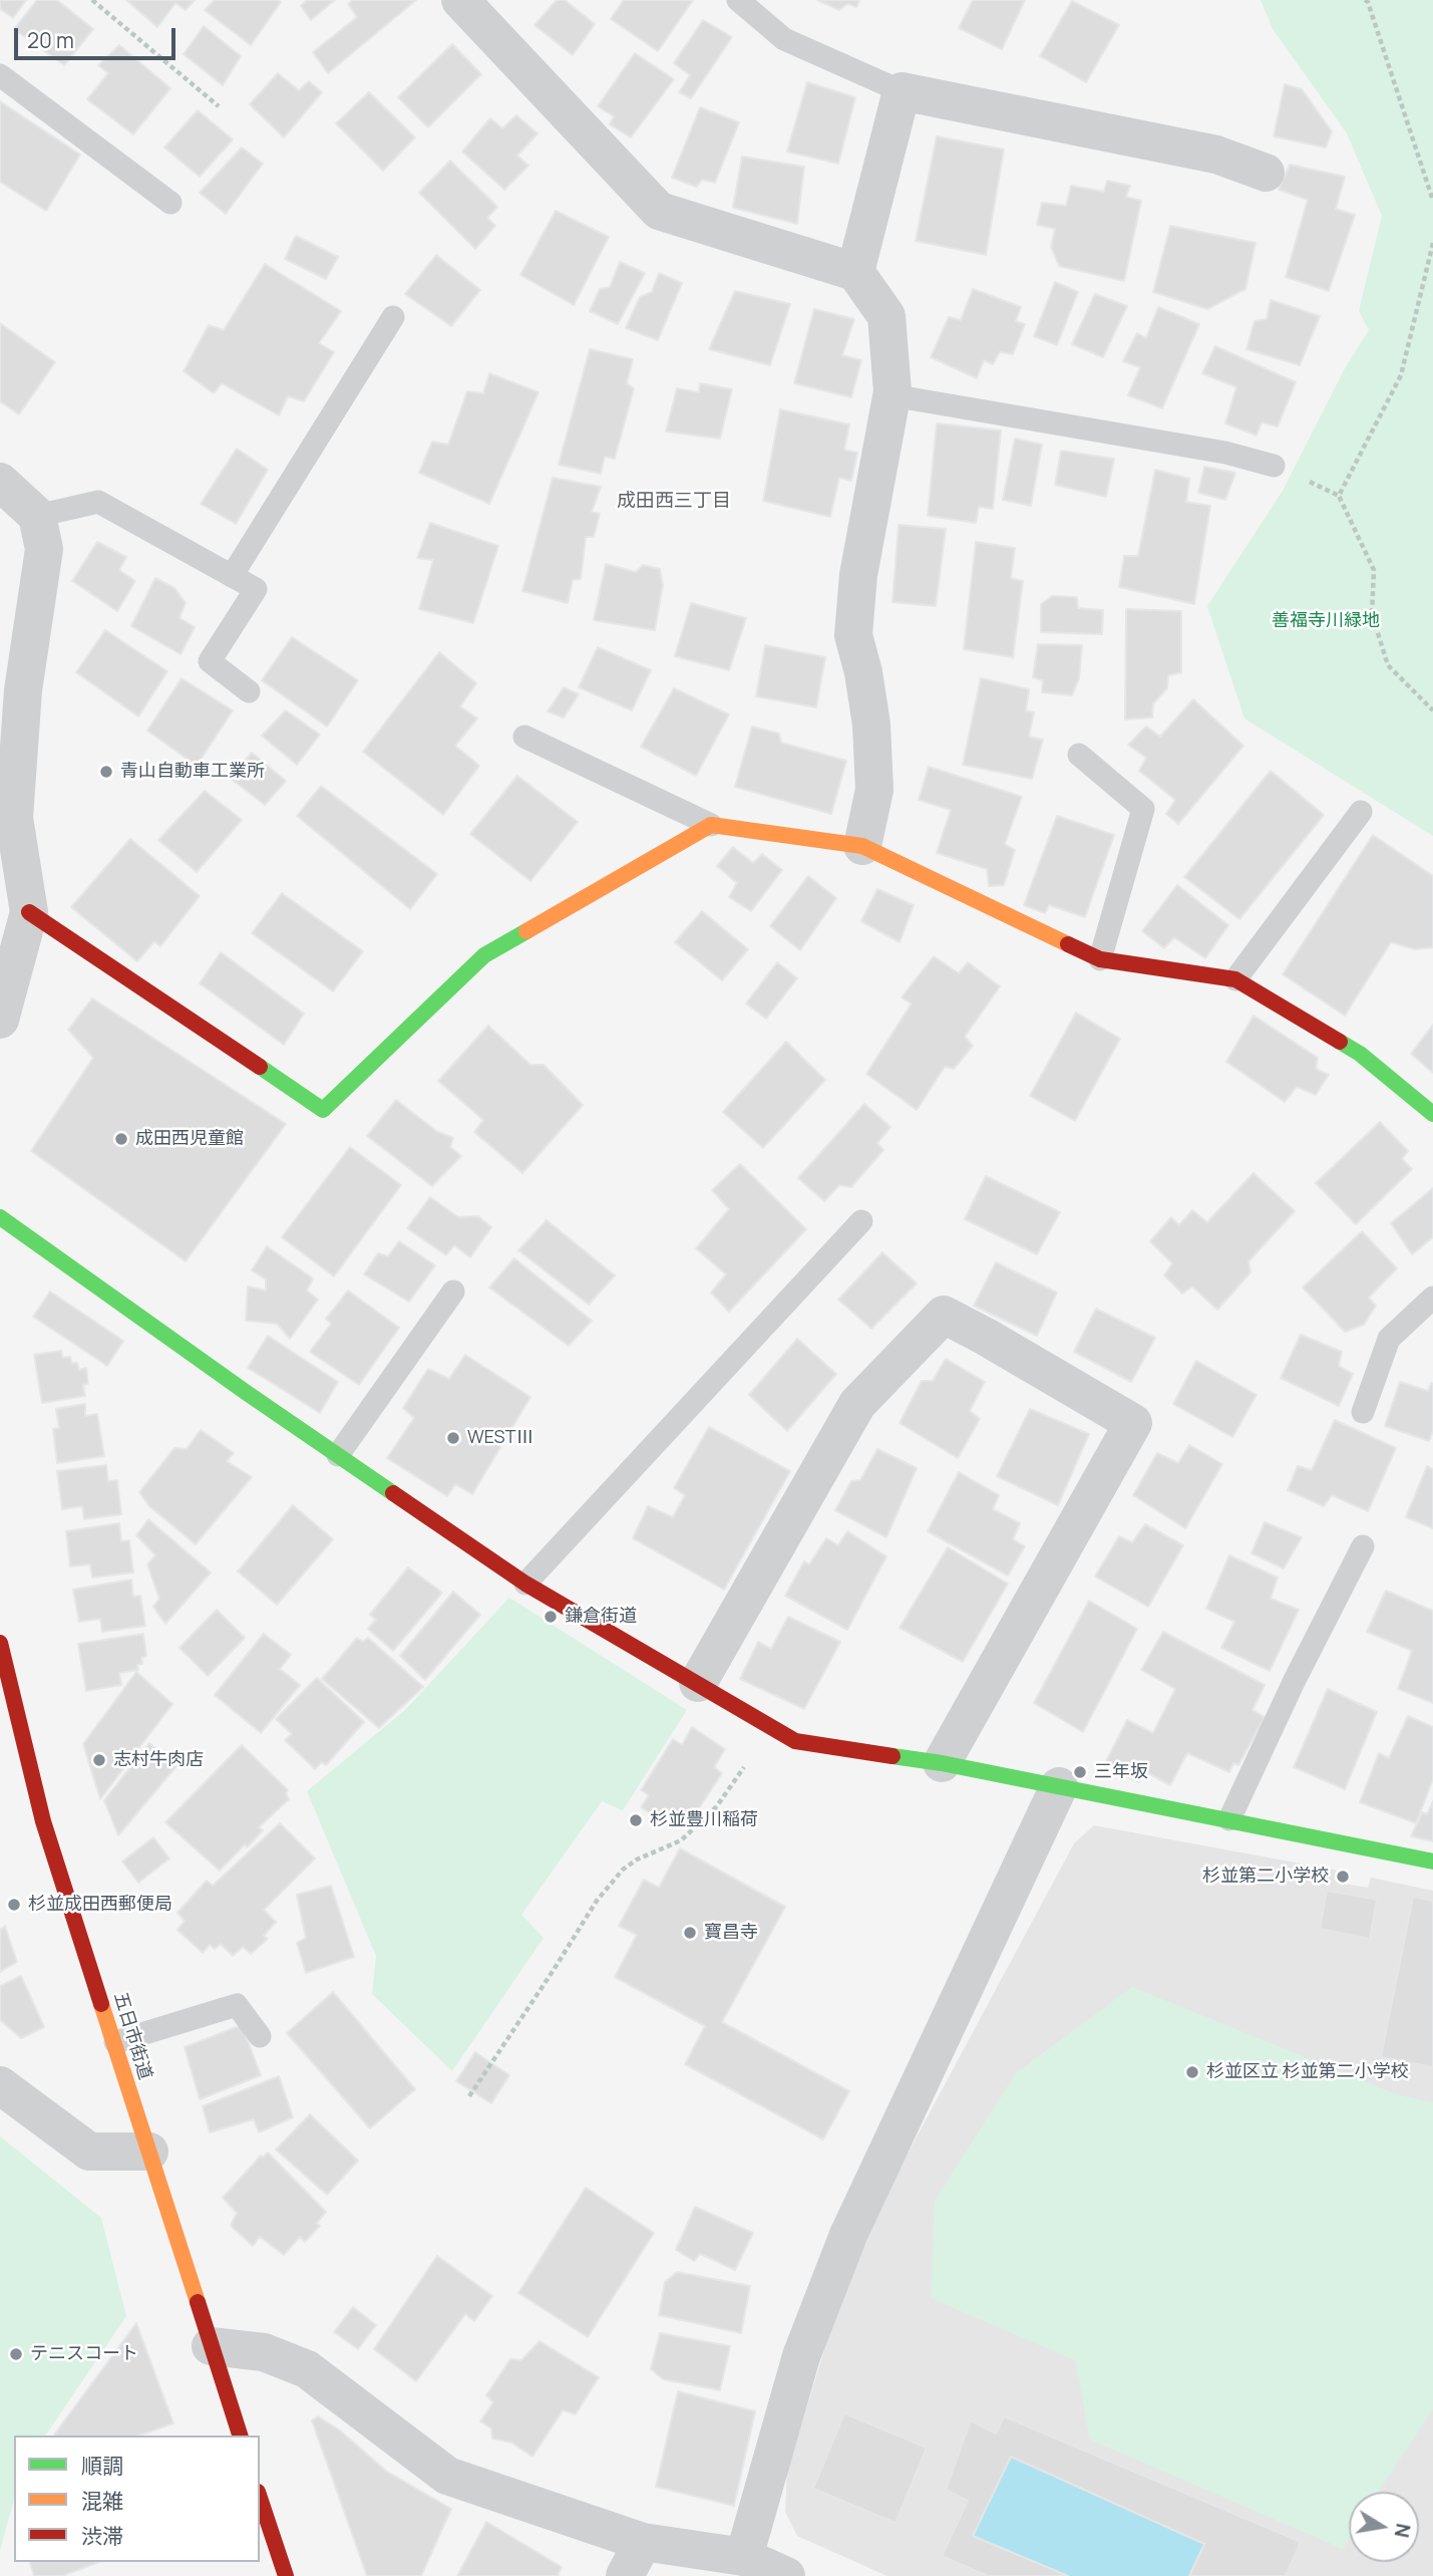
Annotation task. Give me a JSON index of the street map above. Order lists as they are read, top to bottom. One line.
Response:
{"streets":{"street":["五日市街道"]},"districts":["成田西三丁目"],"parks":["善福寺川緑地"],"places":["青山自動車工業所","成田西児童館","WESTⅢ","鎌倉街道","志村牛肉店","三年坂","杉並豊川稲荷","杉並第二小学校","杉並成田西郵便局","寶昌寺","杉並区立 杉並第二小学校","テニスコート"],"legend":["順調","混雑","渋滞"],"scale_bar":"20 m","north":"right"}
